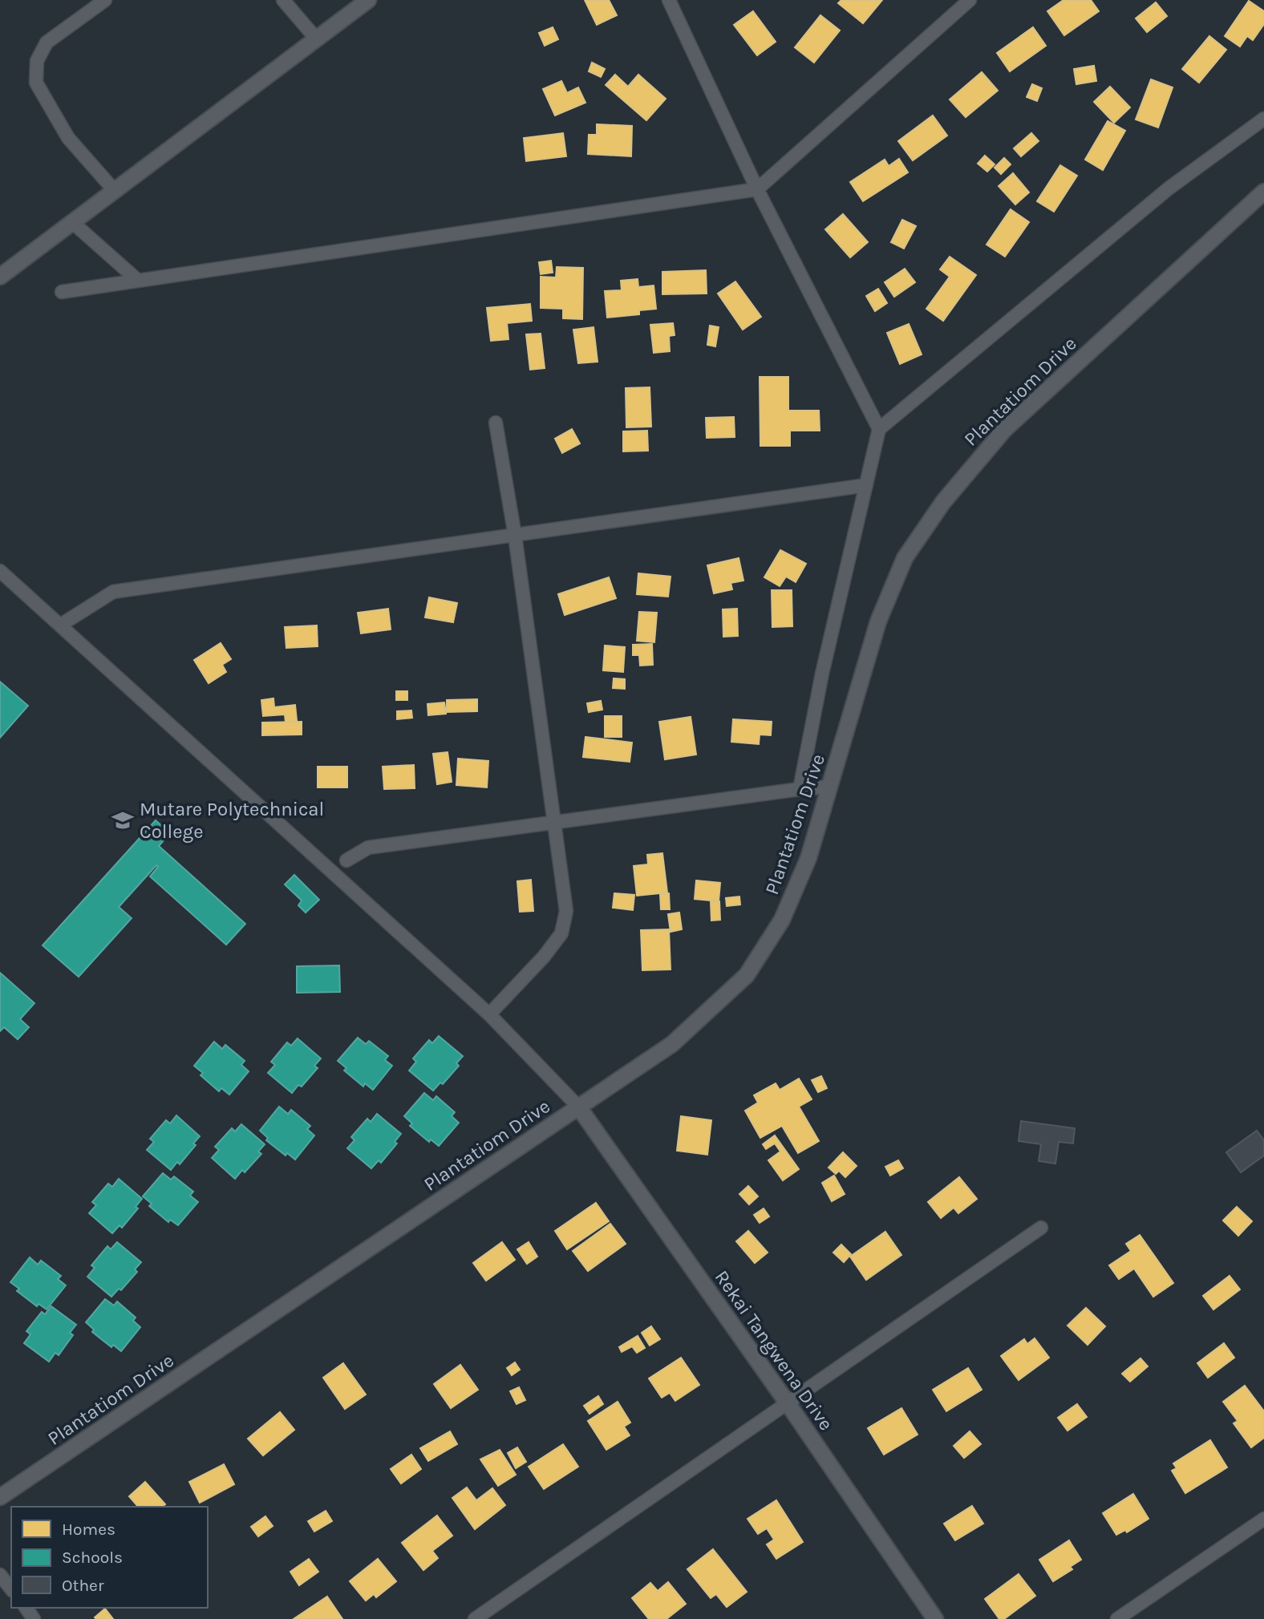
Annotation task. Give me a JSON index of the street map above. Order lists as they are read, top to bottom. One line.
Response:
{"streets":{"street":["Plantatiom Drive","Rekai Tangwena Drive"]},"crossings":[["Plantatiom Drive","Rekai Tangwena Drive"]],"places":{"school or university":["Mutare Polytechnical College"]},"legend":["Homes","Schools","Other"]}
